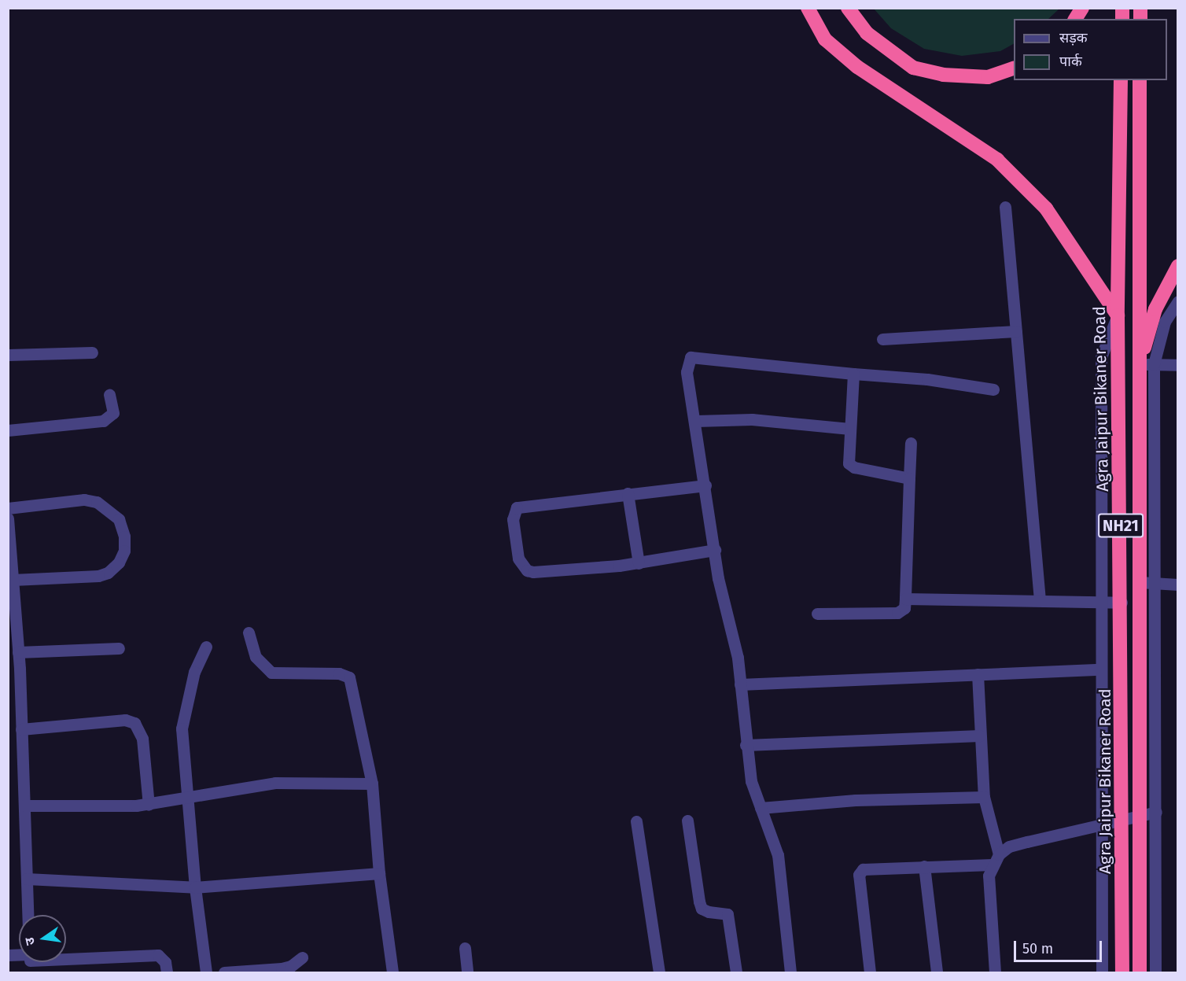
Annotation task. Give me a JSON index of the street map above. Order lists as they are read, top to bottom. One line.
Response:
{"streets":{"highway":["Agra Jaipur Bikaner Road","NH21"]},"legend":["सड़क","पार्क"],"scale_bar":"50 m","north":"left"}
